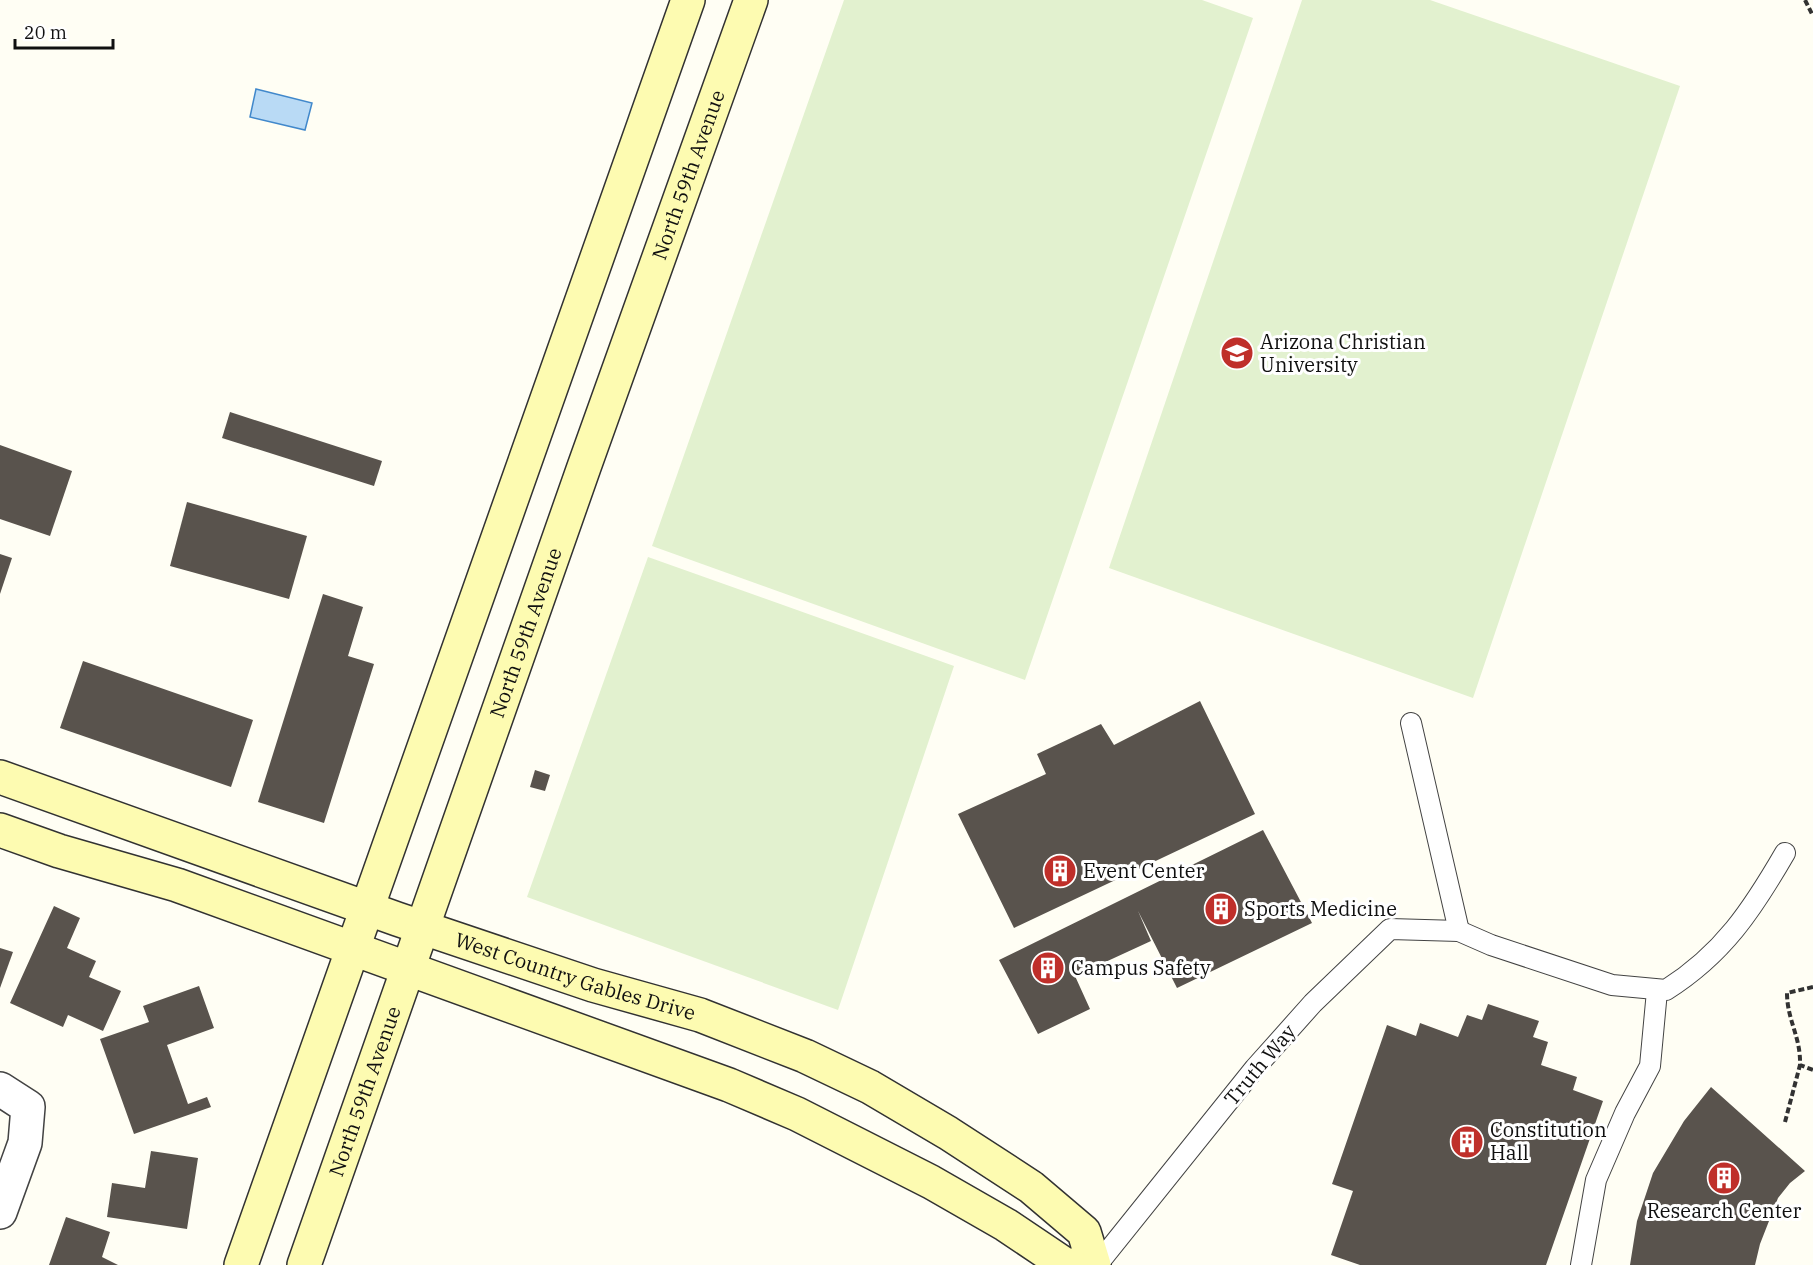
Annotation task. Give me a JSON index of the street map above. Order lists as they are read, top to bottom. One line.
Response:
{"streets":{"main road":["North 59th Avenue","West Country Gables Drive"],"lane":["Truth Way"]},"crossings":[["North 59th Avenue","West Country Gables Drive"],["West Country Gables Drive","Truth Way"]],"places":{"school or university":["Arizona Christian University"],"building":["Event Center","Sports Medicine","Campus Safety","Constitution Hall","Research Center"]},"scale_bar":"20 m"}
